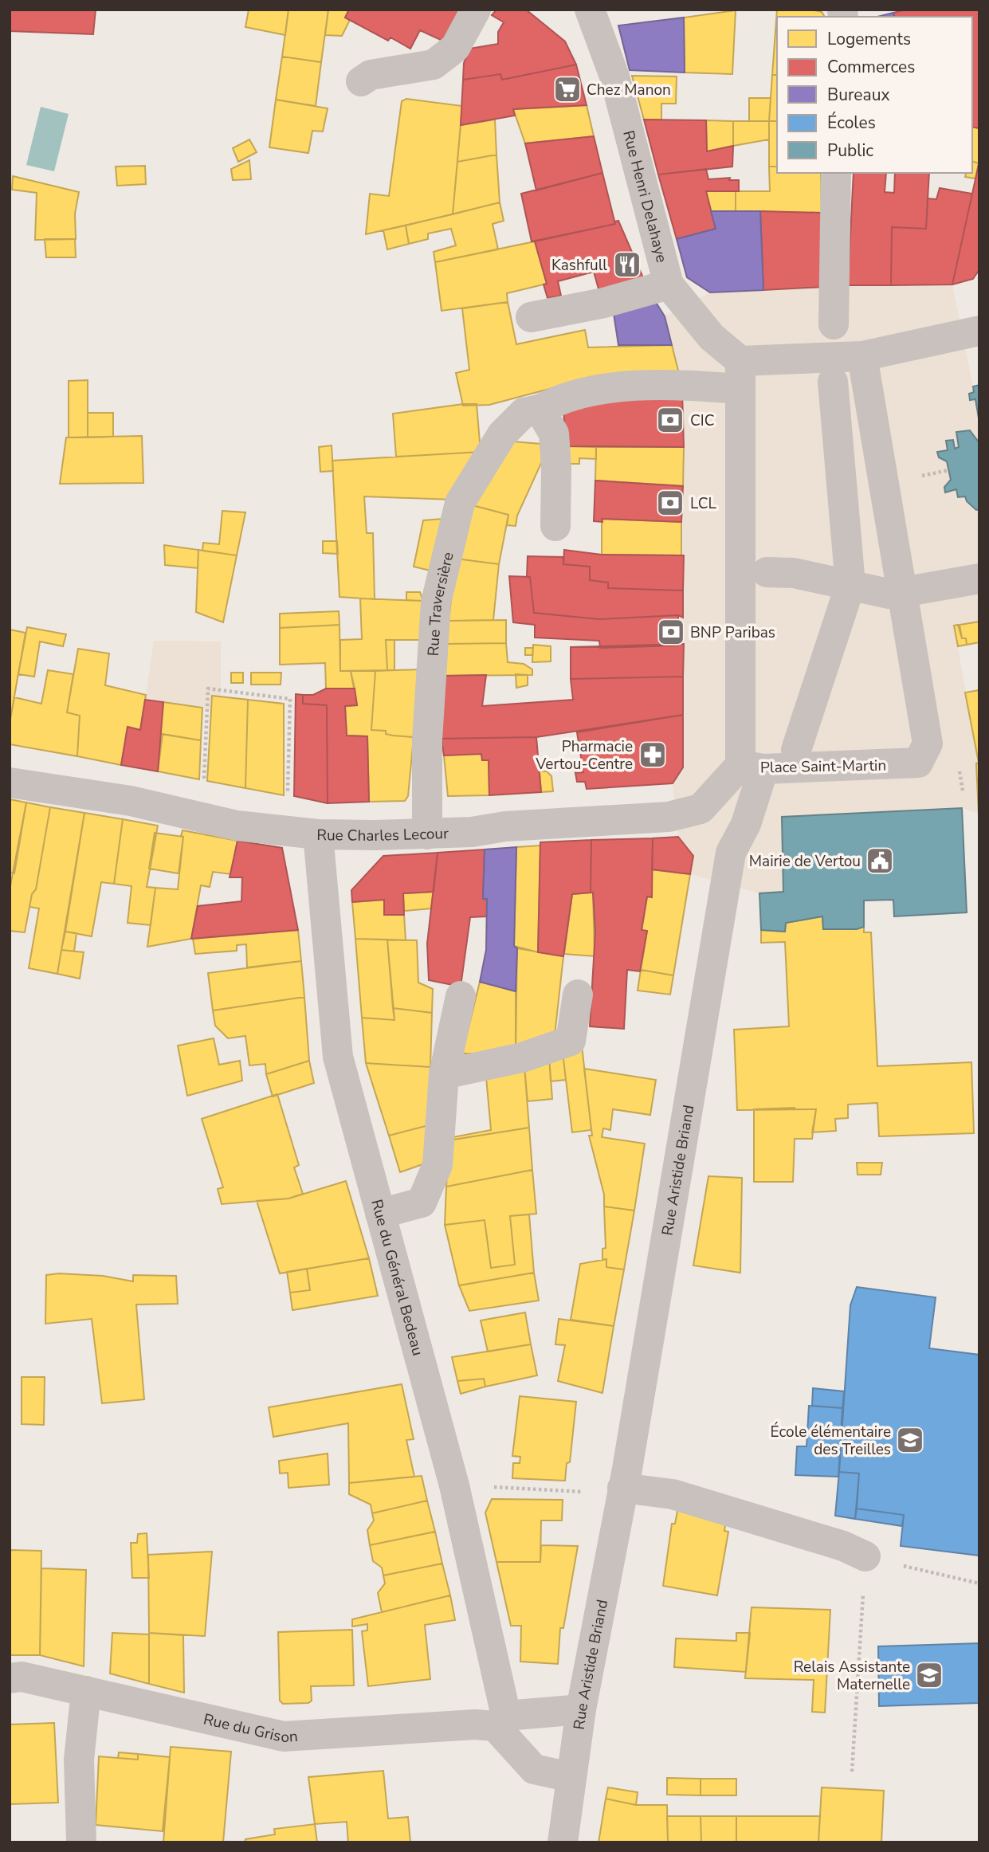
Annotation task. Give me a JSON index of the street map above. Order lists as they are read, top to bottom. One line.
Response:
{"streets":{"street":["Rue Henri Delahaye","Rue Traversière","Place Saint-Martin","Rue Charles Lecour","Rue Aristide Briand","Rue du Général Bedeau","Rue du Grison"]},"crossings":[["Rue Henri Delahaye","Rue Traversière"],["Rue Henri Delahaye","Place Saint-Martin"],["Rue Traversière","Place Saint-Martin"],["Rue Traversière","Rue Charles Lecour"],["Place Saint-Martin","Rue Aristide Briand"],["Rue Charles Lecour","Rue du Général Bedeau"],["Rue Aristide Briand","Rue du Grison"],["Rue du Général Bedeau","Rue du Grison"]],"places":{"supermarket":["Chez Manon"],"restaurant":["Kashfull"],"bank":["CIC","LCL","BNP Paribas"],"pharmacy":["Pharmacie Vertou-Centre"],"public building":["Mairie de Vertou"],"school or university":["École élémentaire des Treilles","Relais Assistante Maternelle"]},"legend":["Logements","Commerces","Bureaux","Écoles","Public"]}
